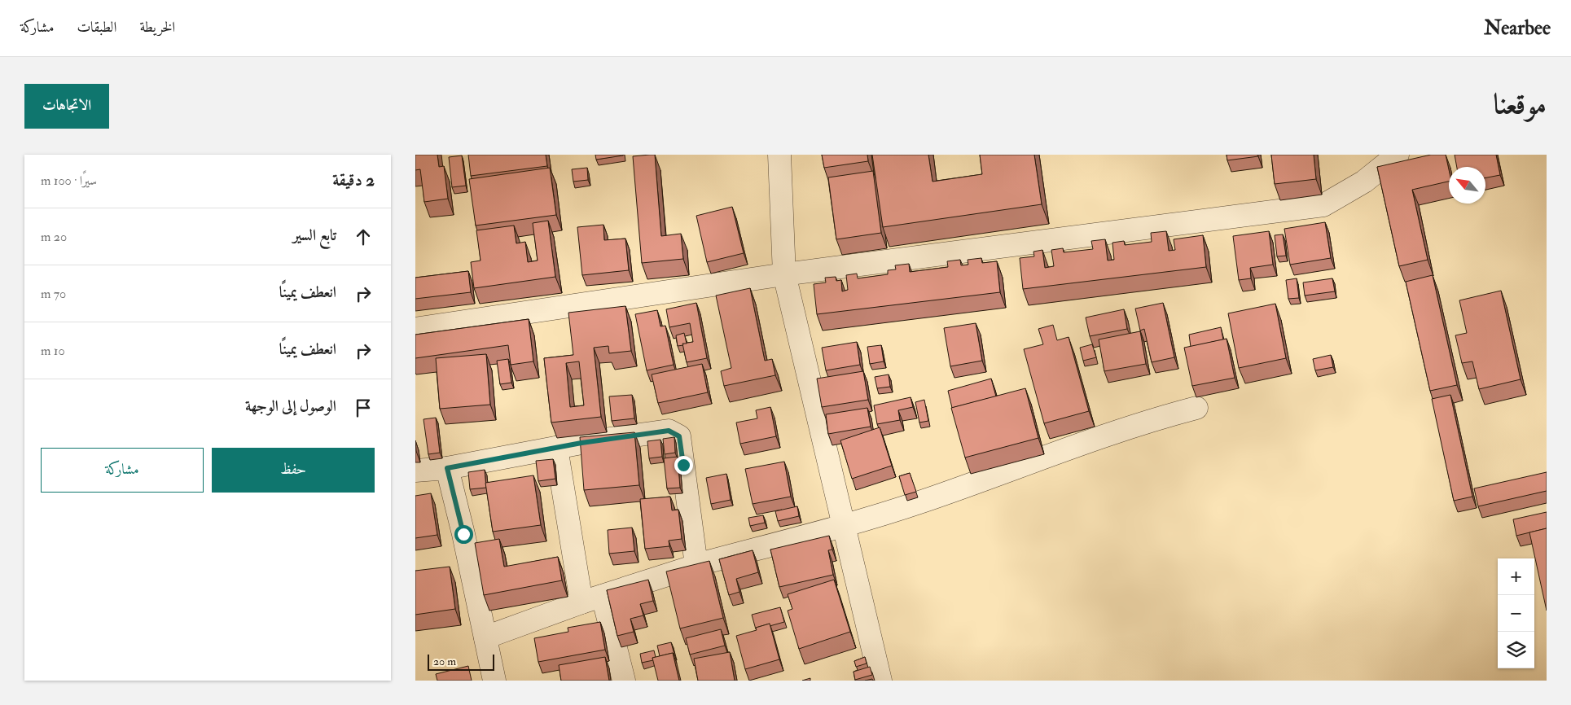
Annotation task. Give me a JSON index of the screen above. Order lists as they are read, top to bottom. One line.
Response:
{"scale_bar":"20 m","north":"top left","page":{"header":"Nearbee","nav":["الخريطة","الطبقات","مشاركة"],"title":"موقعنا","buttons":["الاتجاهات",["حفظ","مشاركة"]],"heading":["2 دقيقة","سيرًا · 100 m"],"list":[["تابع السير","20 m"],["انعطف يمينًا","70 m"],["انعطف يمينًا","10 m"],"الوصول إلى الوجهة"],"map_buttons":["+","−"],"scale":"20 m"}}
